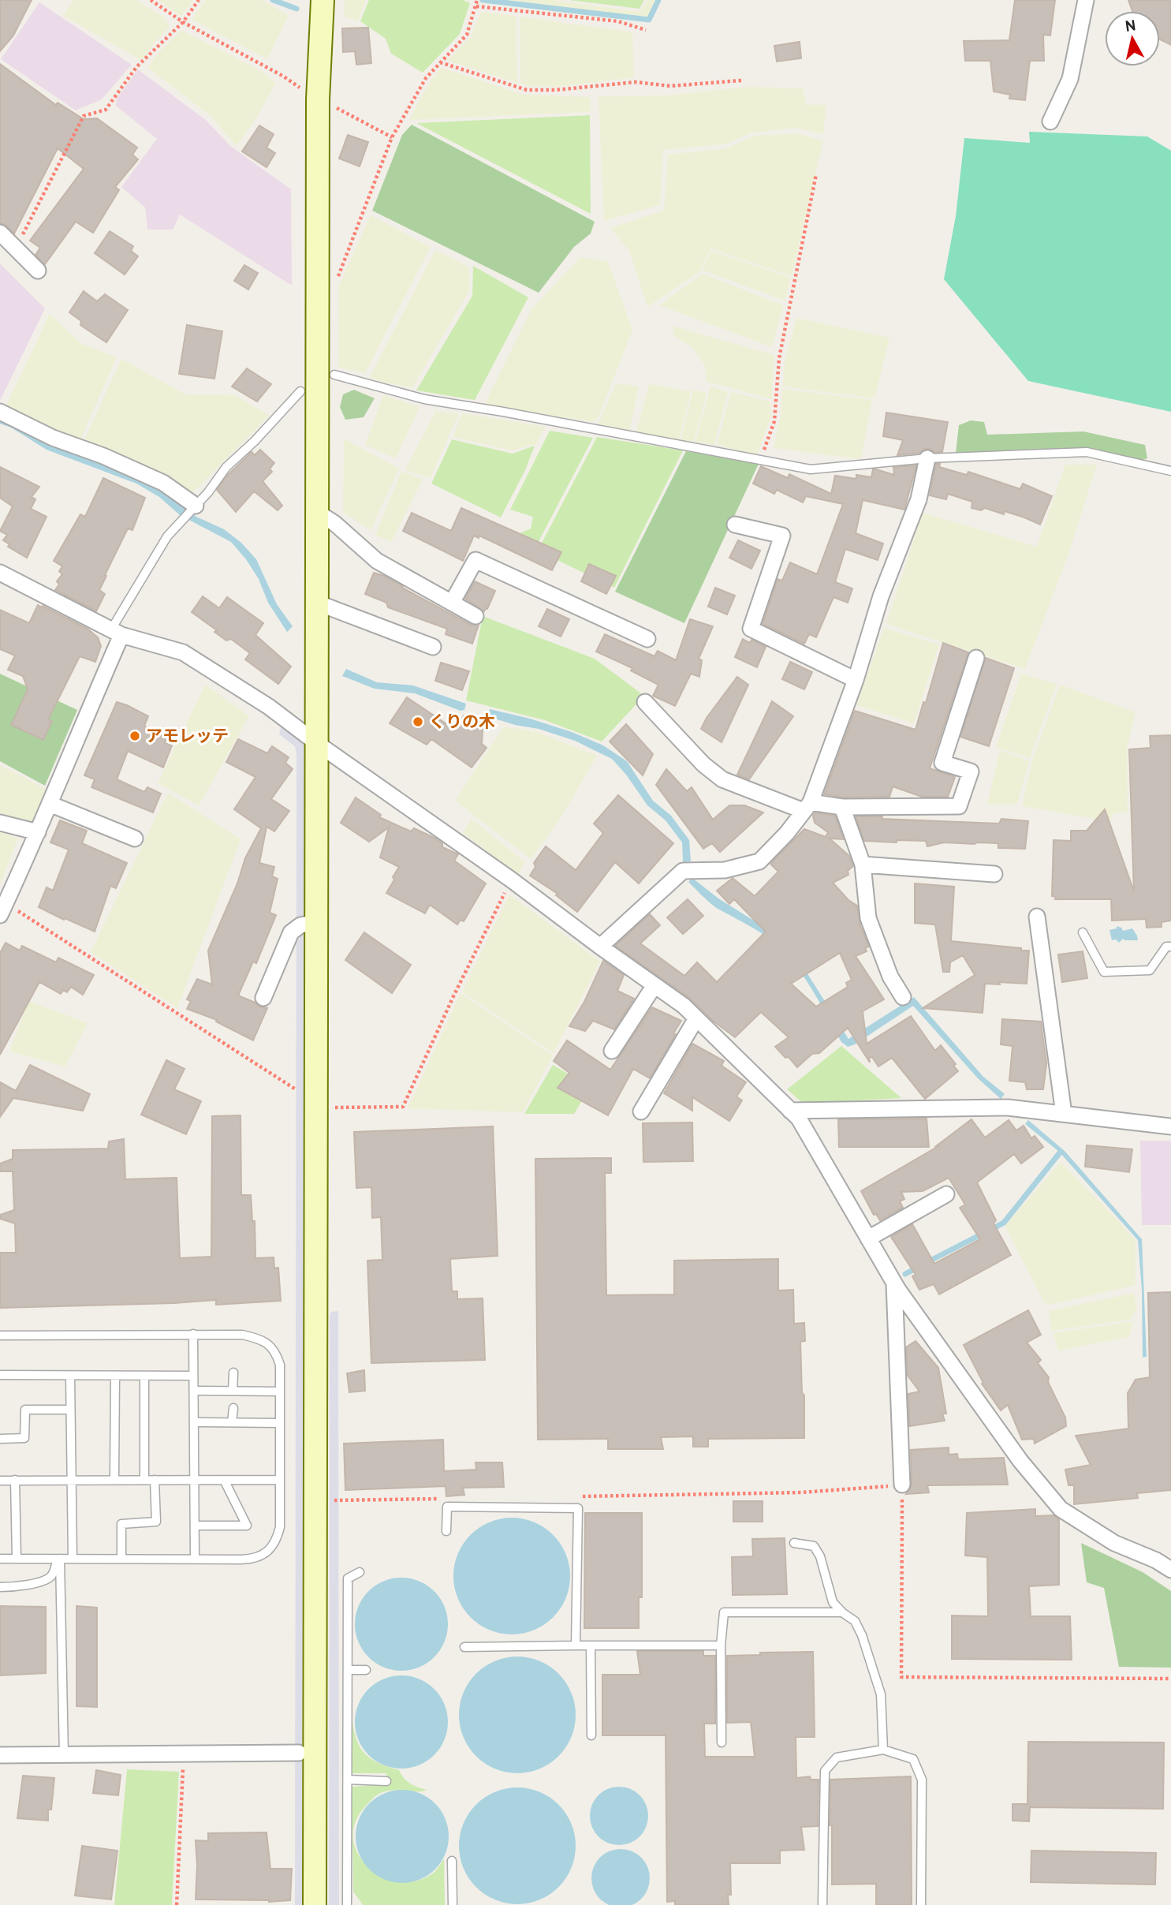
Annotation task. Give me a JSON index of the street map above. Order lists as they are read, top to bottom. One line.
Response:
{"places":["くりの木","アモレッテ"],"north":"top"}
